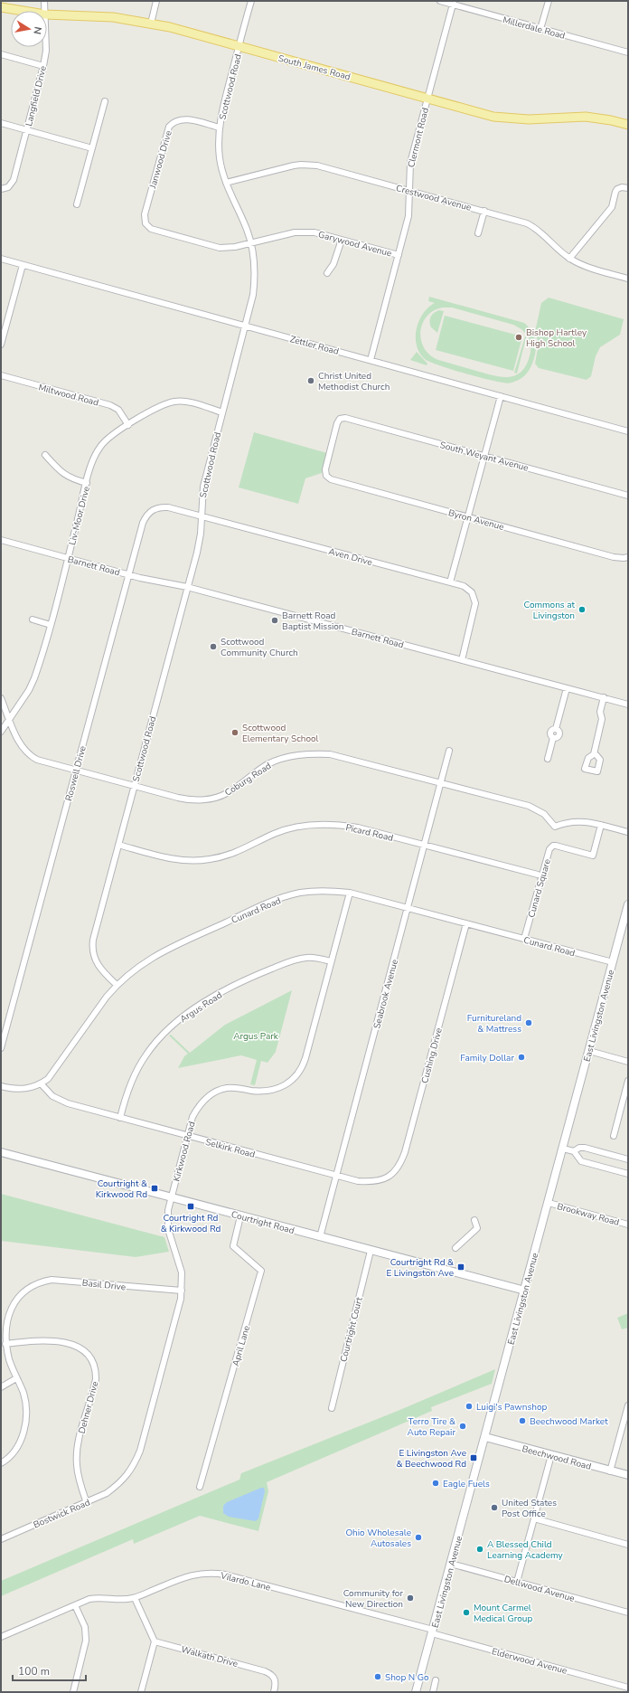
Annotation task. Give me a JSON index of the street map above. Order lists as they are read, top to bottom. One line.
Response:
{"streets":{"main road":["South James Road","East Livingston Avenue","Courtright Road","Beechwood Road"],"street":["Millerdale Road","Scottwood Road","Langfield Drive","Clermont Road","Janwood Drive","Crestwood Avenue","Garywood Avenue","Zettler Road","Miltwood Road","South Weyant Avenue","Liv-Moor Drive","Byron Avenue","Aven Drive","Barnett Road","Roswell Drive","Coburg Road","Picard Road","Cunard Square","Cunard Road","Seabrook Avenue","Argus Road","Cushing Drive","Selkirk Road","Kirkwood Road","Brookway Road","Basil Drive","Courtright Court","April Lane","Dehner Drive","Bostwick Road","Vilardo Lane","Dellwood Avenue","Walkath Drive","Elderwood Avenue"]},"crossings":[["Millerdale Road","Clermont Road"],["South James Road","Scottwood Road"],["South James Road","Clermont Road"],["Scottwood Road","Janwood Drive"],["Scottwood Road","Crestwood Avenue"],["Scottwood Road","Garywood Avenue"],["Scottwood Road","Zettler Road"],["Scottwood Road","Liv-Moor Drive"],["Scottwood Road","Aven Drive"],["Scottwood Road","Barnett Road"],["Scottwood Road","Coburg Road"],["Scottwood Road","Picard Road"],["Scottwood Road","Cunard Road"],["Clermont Road","Crestwood Avenue"],["Clermont Road","Garywood Avenue"],["Clermont Road","Zettler Road"],["Janwood Drive","Garywood Avenue"],["Miltwood Road","Liv-Moor Drive"],["South Weyant Avenue","Byron Avenue"],["Liv-Moor Drive","Barnett Road"],["Liv-Moor Drive","Coburg Road"],["Aven Drive","Barnett Road"],["Aven Drive","Roswell Drive"],["Barnett Road","Roswell Drive"],["Roswell Drive","Coburg Road"],["Coburg Road","Cunard Square"],["Coburg Road","Seabrook Avenue"],["Picard Road","Seabrook Avenue"],["Cunard Square","Cunard Road"],["Cunard Road","Seabrook Avenue"],["Cunard Road","East Livingston Avenue"],["Cunard Road","Cushing Drive"],["Cunard Road","Selkirk Road"],["Cunard Road","Kirkwood Road"],["Seabrook Avenue","Selkirk Road"],["Seabrook Avenue","Courtright Road"],["Argus Road","Selkirk Road"],["Argus Road","Kirkwood Road"],["East Livingston Avenue","Brookway Road"],["East Livingston Avenue","Courtright Road"],["East Livingston Avenue","Beechwood Road"],["East Livingston Avenue","Vilardo Lane"],["East Livingston Avenue","Dellwood Avenue"],["East Livingston Avenue","Elderwood Avenue"],["Cushing Drive","Selkirk Road"],["Selkirk Road","Kirkwood Road"],["Kirkwood Road","Courtright Road"],["Kirkwood Road","Basil Drive"],["Kirkwood Road","Bostwick Road"],["Courtright Road","Courtright Court"],["Courtright Road","April Lane"],["Basil Drive","Dehner Drive"],["Dehner Drive","Bostwick Road"],["Vilardo Lane","Elderwood Avenue"]],"parks":["Argus Park"],"places":{"other":["Bishop Hartley High School","Christ United Methodist Church","Commons at Livingston","Barnett Road Baptist Mission","Scottwood Community Church","Scottwood Elementary School","Furnitureland & Mattress","Family Dollar","Luigi's Pawnshop","Beechwood Market","Terro Tire & Auto Repair","Eagle Fuels","United States Post Office","Ohio Wholesale Autosales","A Blessed Child Learning Academy","Community for New Direction","Mount Carmel Medical Group","Shop N Go"],"transit":["Courtright & Kirkwood Rd","Courtright Rd & Kirkwood Rd","Courtright Rd & E Livingston Ave","E Livingston Ave & Beechwood Rd"]},"scale_bar":"100 m","north":"right"}
